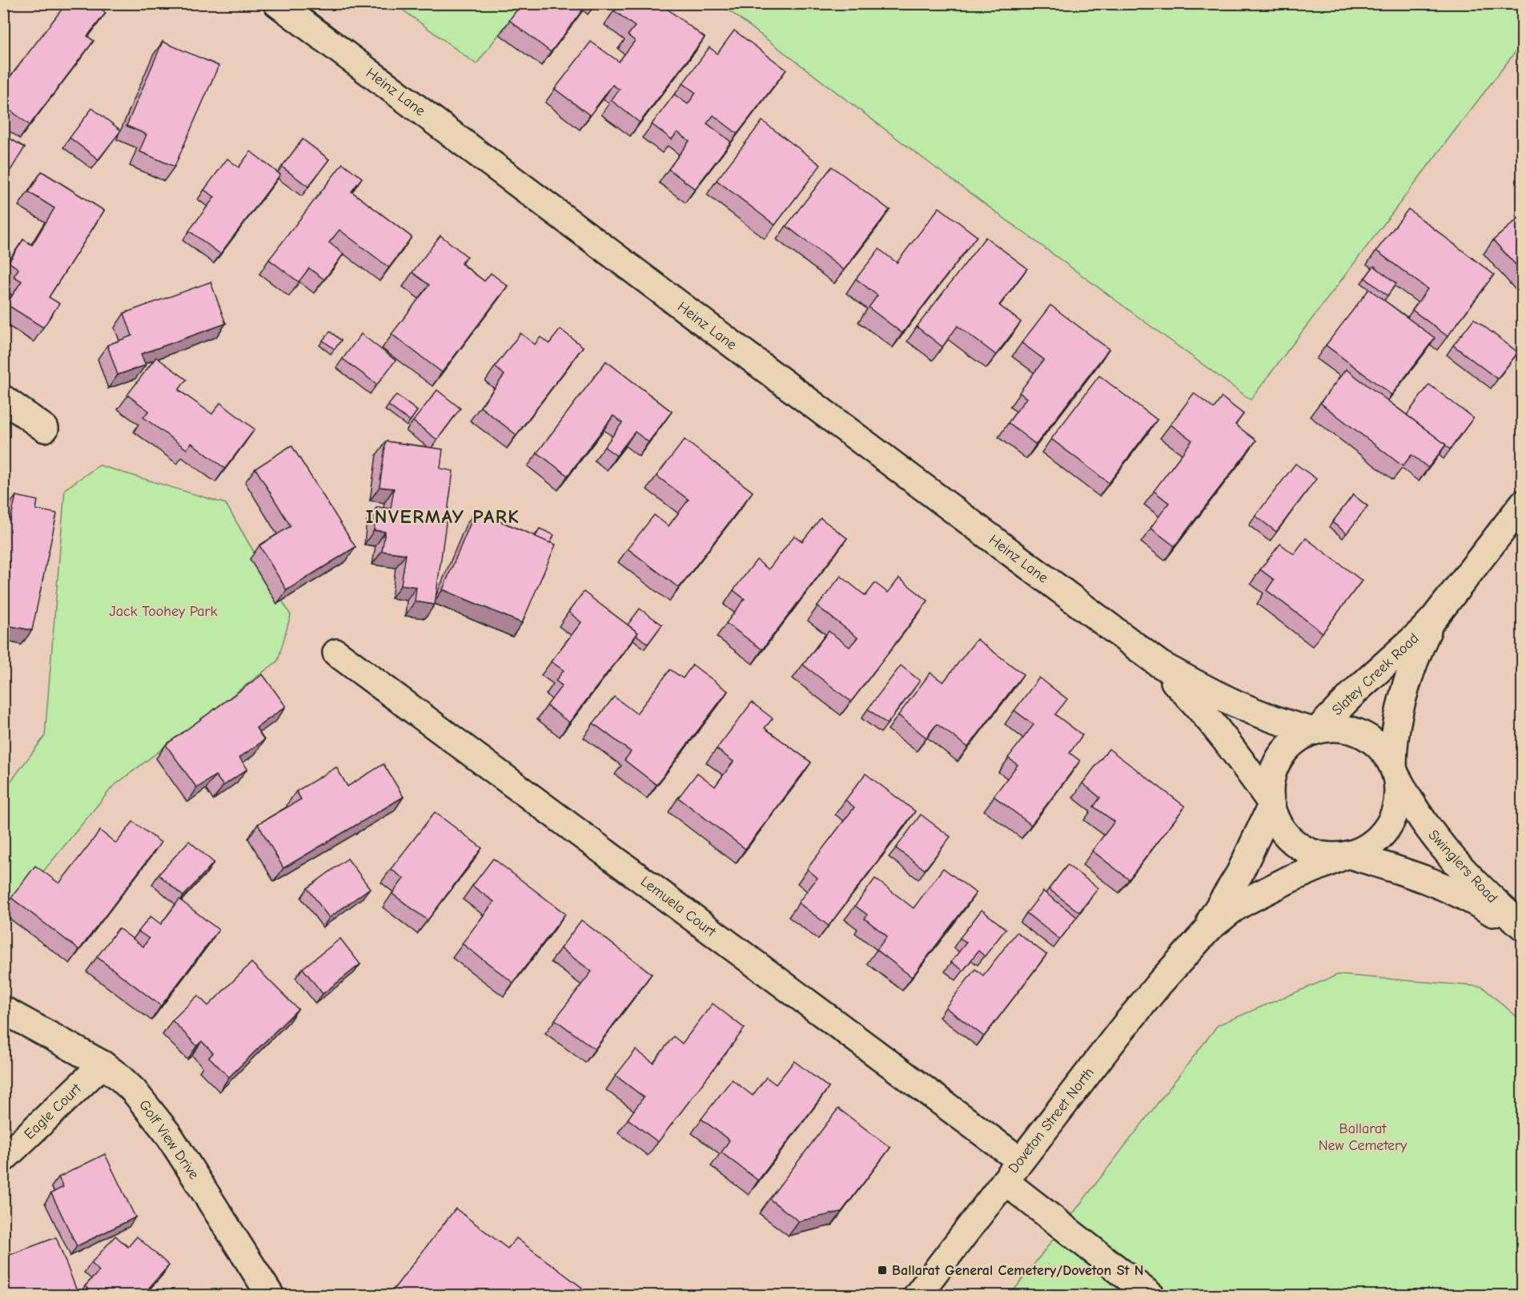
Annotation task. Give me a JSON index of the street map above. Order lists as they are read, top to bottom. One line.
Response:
{"streets":{"street":["Heinz Lane","Slatey Creek Road","Swinglers Road","Lemuela Court","Eagle Court","Doveton Street North","Golf View Drive"]},"crossings":[["Heinz Lane","Slatey Creek Road"],["Heinz Lane","Swinglers Road"],["Heinz Lane","Doveton Street North"],["Slatey Creek Road","Swinglers Road"],["Slatey Creek Road","Doveton Street North"],["Swinglers Road","Doveton Street North"],["Lemuela Court","Doveton Street North"],["Eagle Court","Golf View Drive"]],"districts":["INVERMAY PARK"],"parks":["Jack Toohey Park","Ballarat New Cemetery"],"places":{"transit":["Ballarat General Cemetery/Doveton St N"]}}
